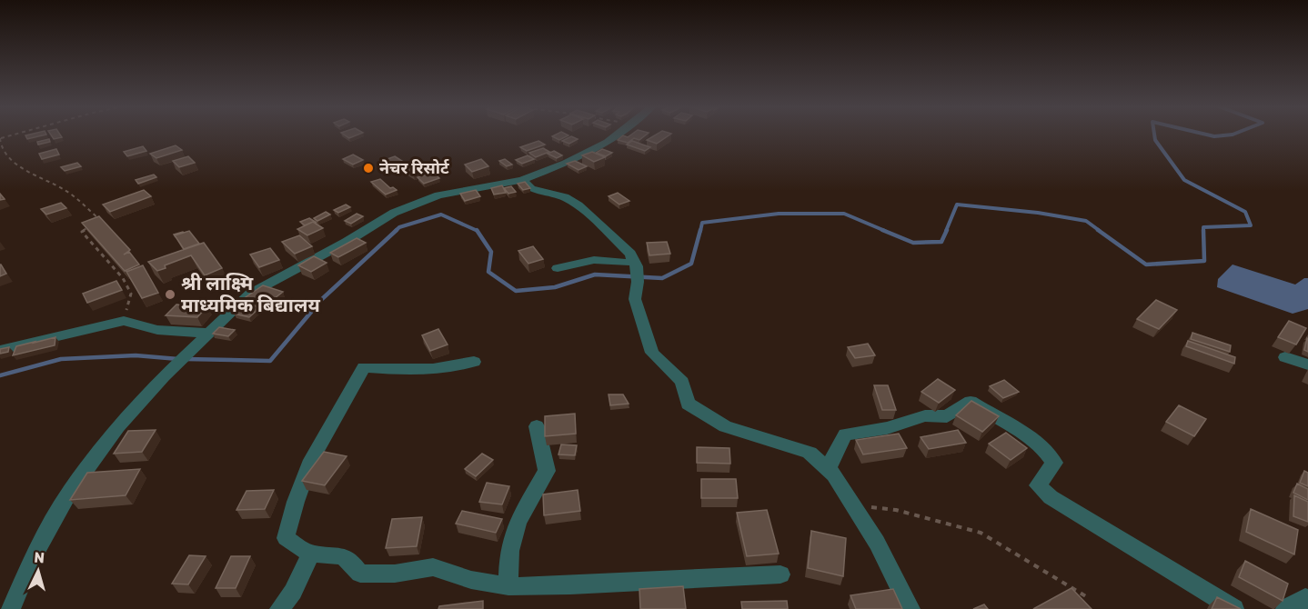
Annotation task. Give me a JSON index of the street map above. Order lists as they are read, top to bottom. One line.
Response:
{"places":["नेचर रिसोर्ट","श्री लाक्ष्मि माध्यमिक बिद्यालय"],"north":"top"}
